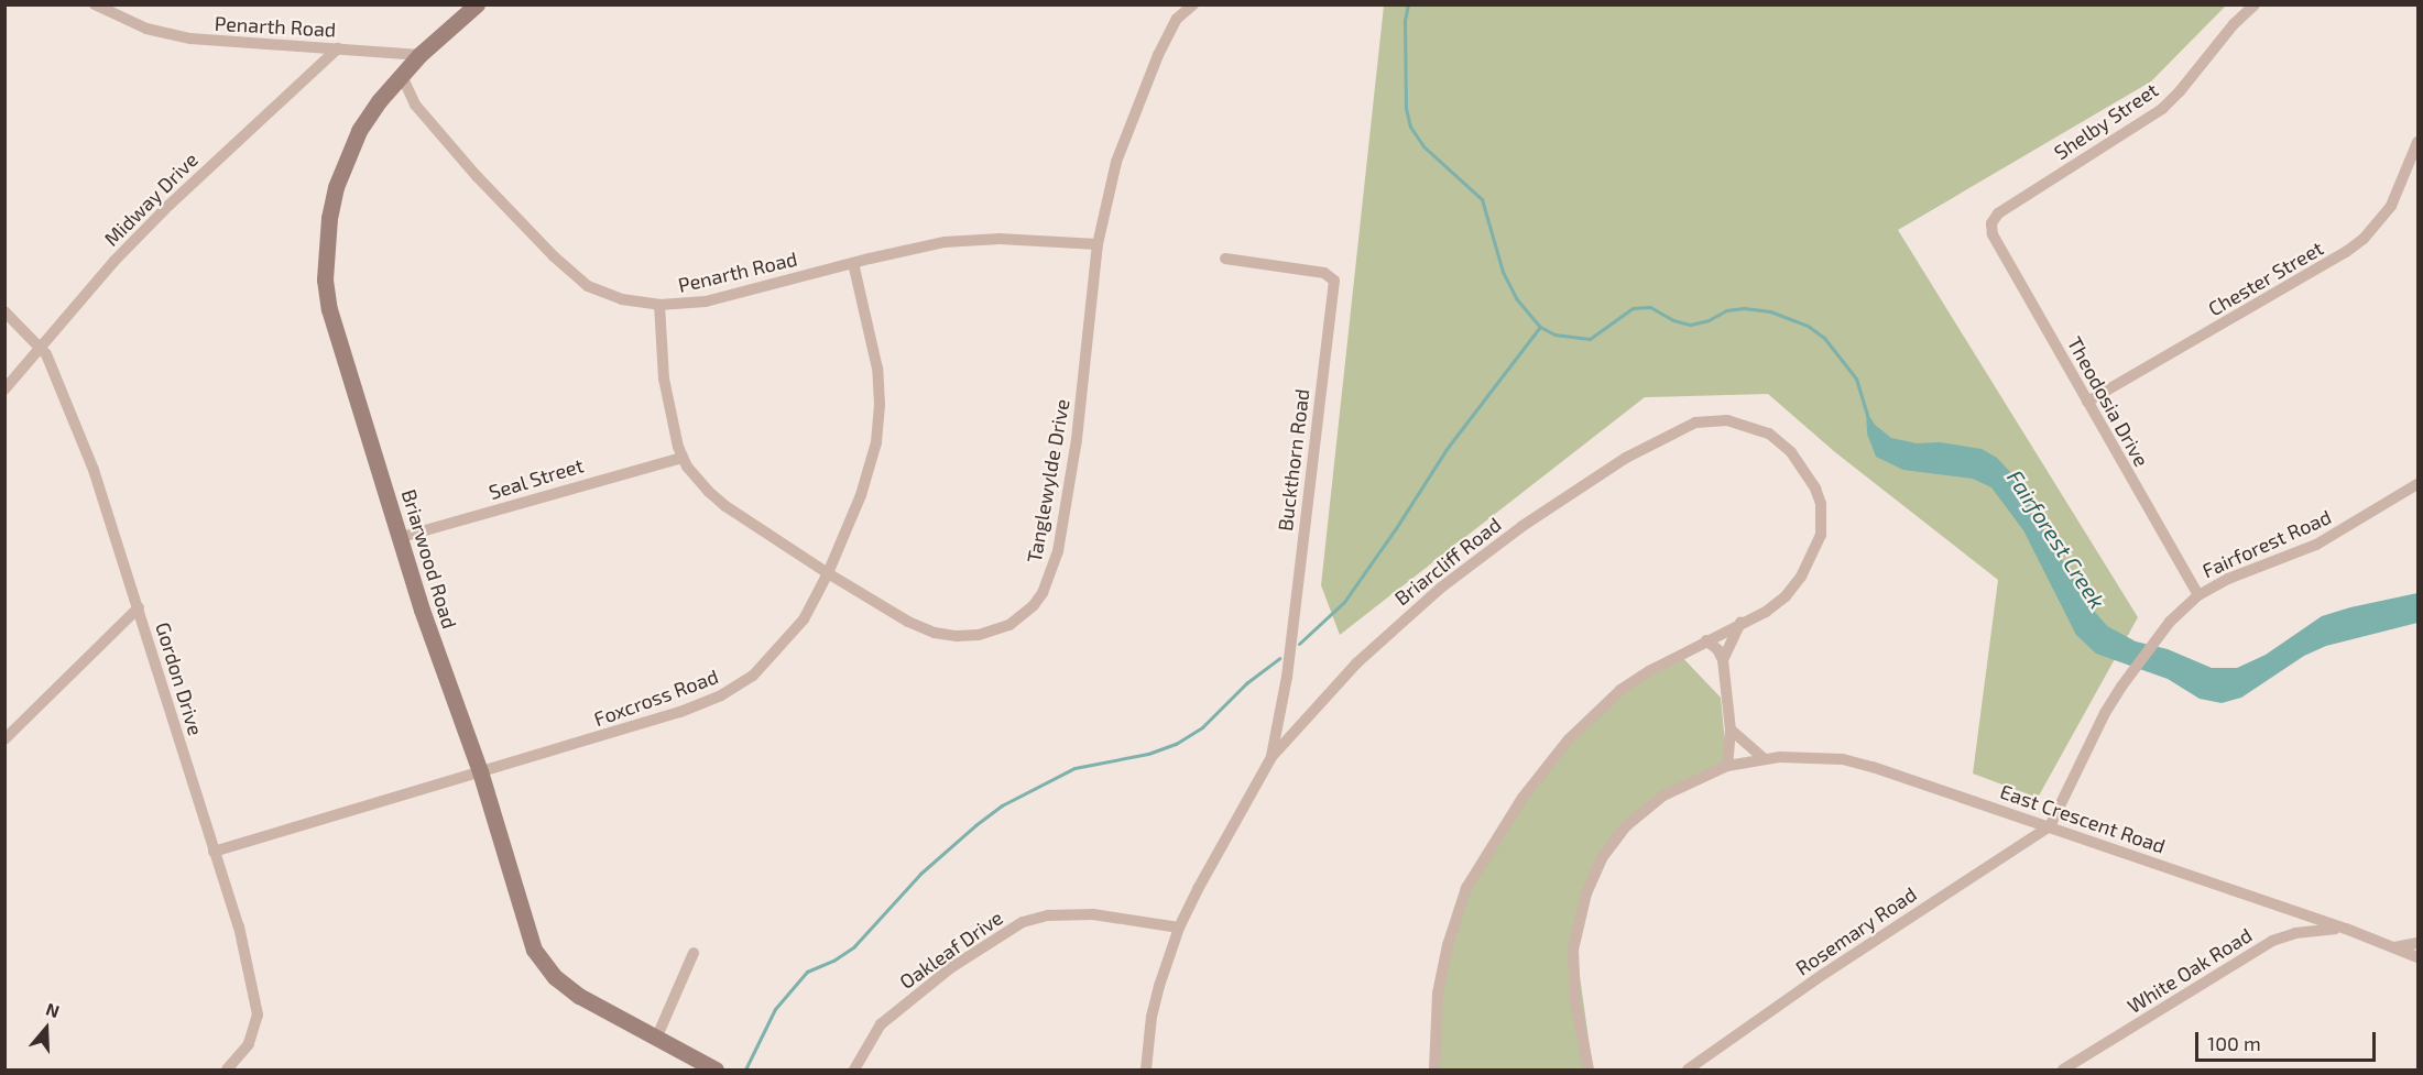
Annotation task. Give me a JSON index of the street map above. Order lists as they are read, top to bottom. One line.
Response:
{"streets":{"street":["Penarth Road","Shelby Street","Midway Drive","Chester Street","Theodosia Drive","Buckthorn Road","Seal Street","Tanglewylde Drive","Fairforest Road","Briarwood Road","Briarcliff Road","Gordon Drive","Foxcross Road","East Crescent Road","Rosemary Road","Oakleaf Drive","White Oak Road"]},"crossings":[["Penarth Road","Midway Drive"],["Penarth Road","Tanglewylde Drive"],["Penarth Road","Briarwood Road"],["Penarth Road","Foxcross Road"],["Shelby Street","Theodosia Drive"],["Midway Drive","Gordon Drive"],["Chester Street","Theodosia Drive"],["Theodosia Drive","Fairforest Road"],["Buckthorn Road","Briarcliff Road"],["Seal Street","Tanglewylde Drive"],["Seal Street","Briarwood Road"],["Tanglewylde Drive","Foxcross Road"],["Fairforest Road","East Crescent Road"],["Fairforest Road","Rosemary Road"],["Briarwood Road","Foxcross Road"],["Briarcliff Road","Oakleaf Drive"],["Gordon Drive","Foxcross Road"],["East Crescent Road","Rosemary Road"],["East Crescent Road","White Oak Road"]],"water":["Fairforest Creek"],"scale_bar":"100 m","north":"top"}
